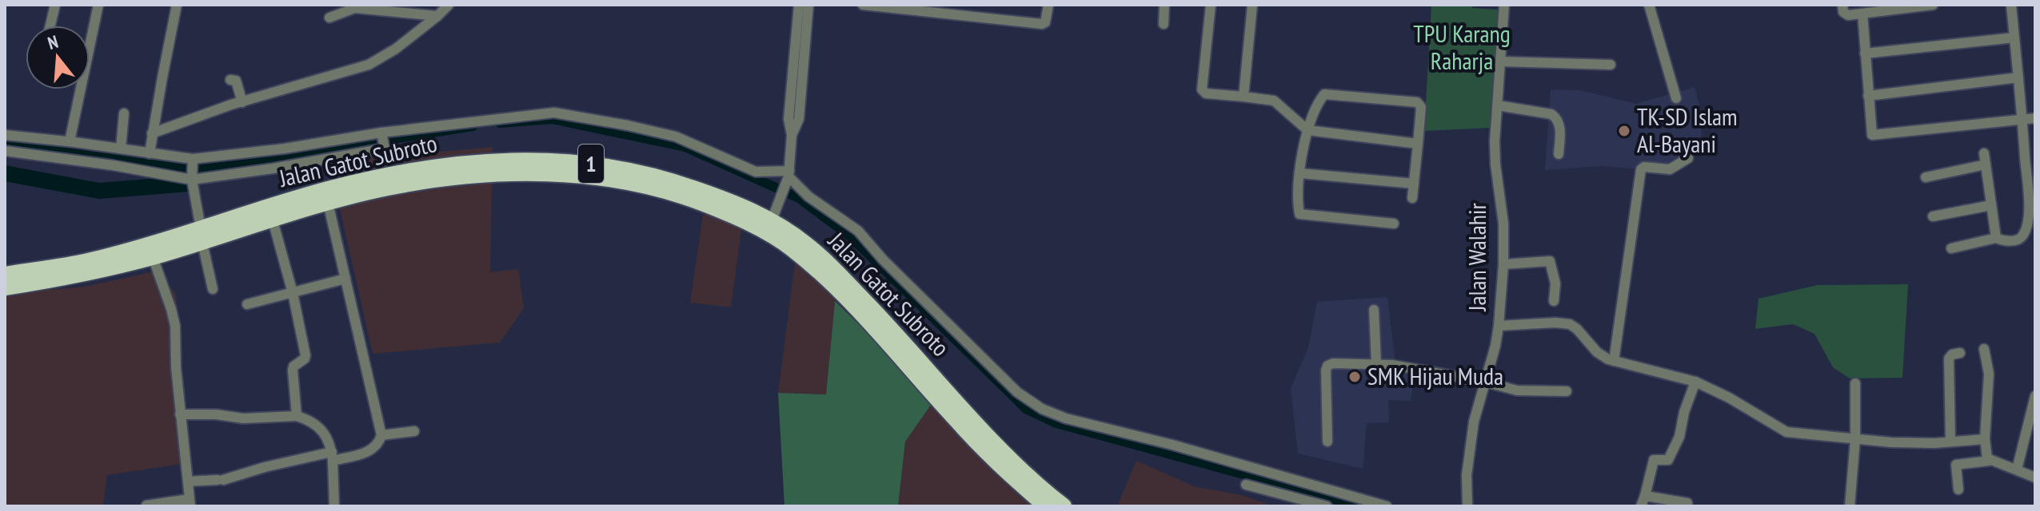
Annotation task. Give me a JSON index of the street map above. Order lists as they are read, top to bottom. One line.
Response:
{"streets":{"highway":["Jalan Gatot Subroto","1"],"street":["Jalan Walahir"]},"parks":["TPU Karang Raharja"],"places":["TK-SD Islam Al-Bayani","SMK Hijau Muda"],"north":"top"}
